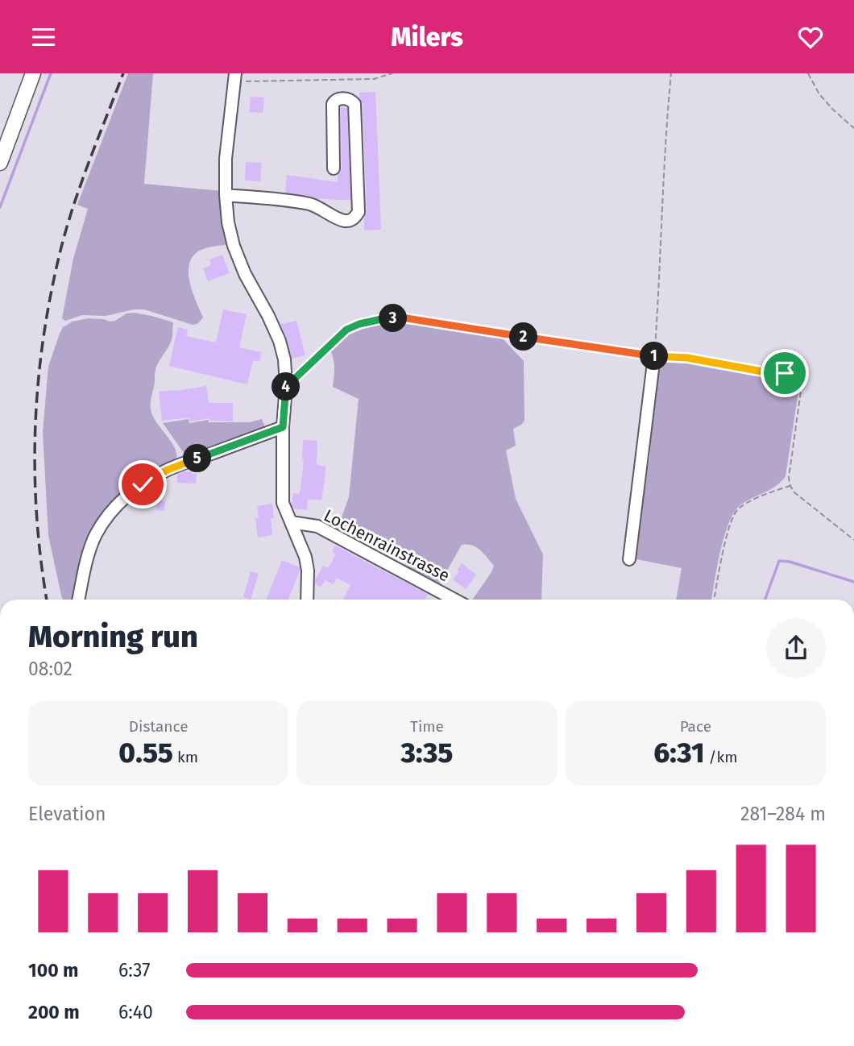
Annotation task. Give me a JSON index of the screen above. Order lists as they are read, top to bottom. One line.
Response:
{"streets":{"street":["Lochenrainstrasse"]},"page":{"header":"Milers","pins":["3","2","1","4","5"],"heading":["Morning run","08:02"],"stats":[["Distance","0.55 km"],["Time","3:35"],["Pace","6:31 /km"]],"chart":["Elevation","281–284 m"],"list":[{"name":"100 m","note":"6:37"},{"name":"200 m","note":"6:40"}]}}
